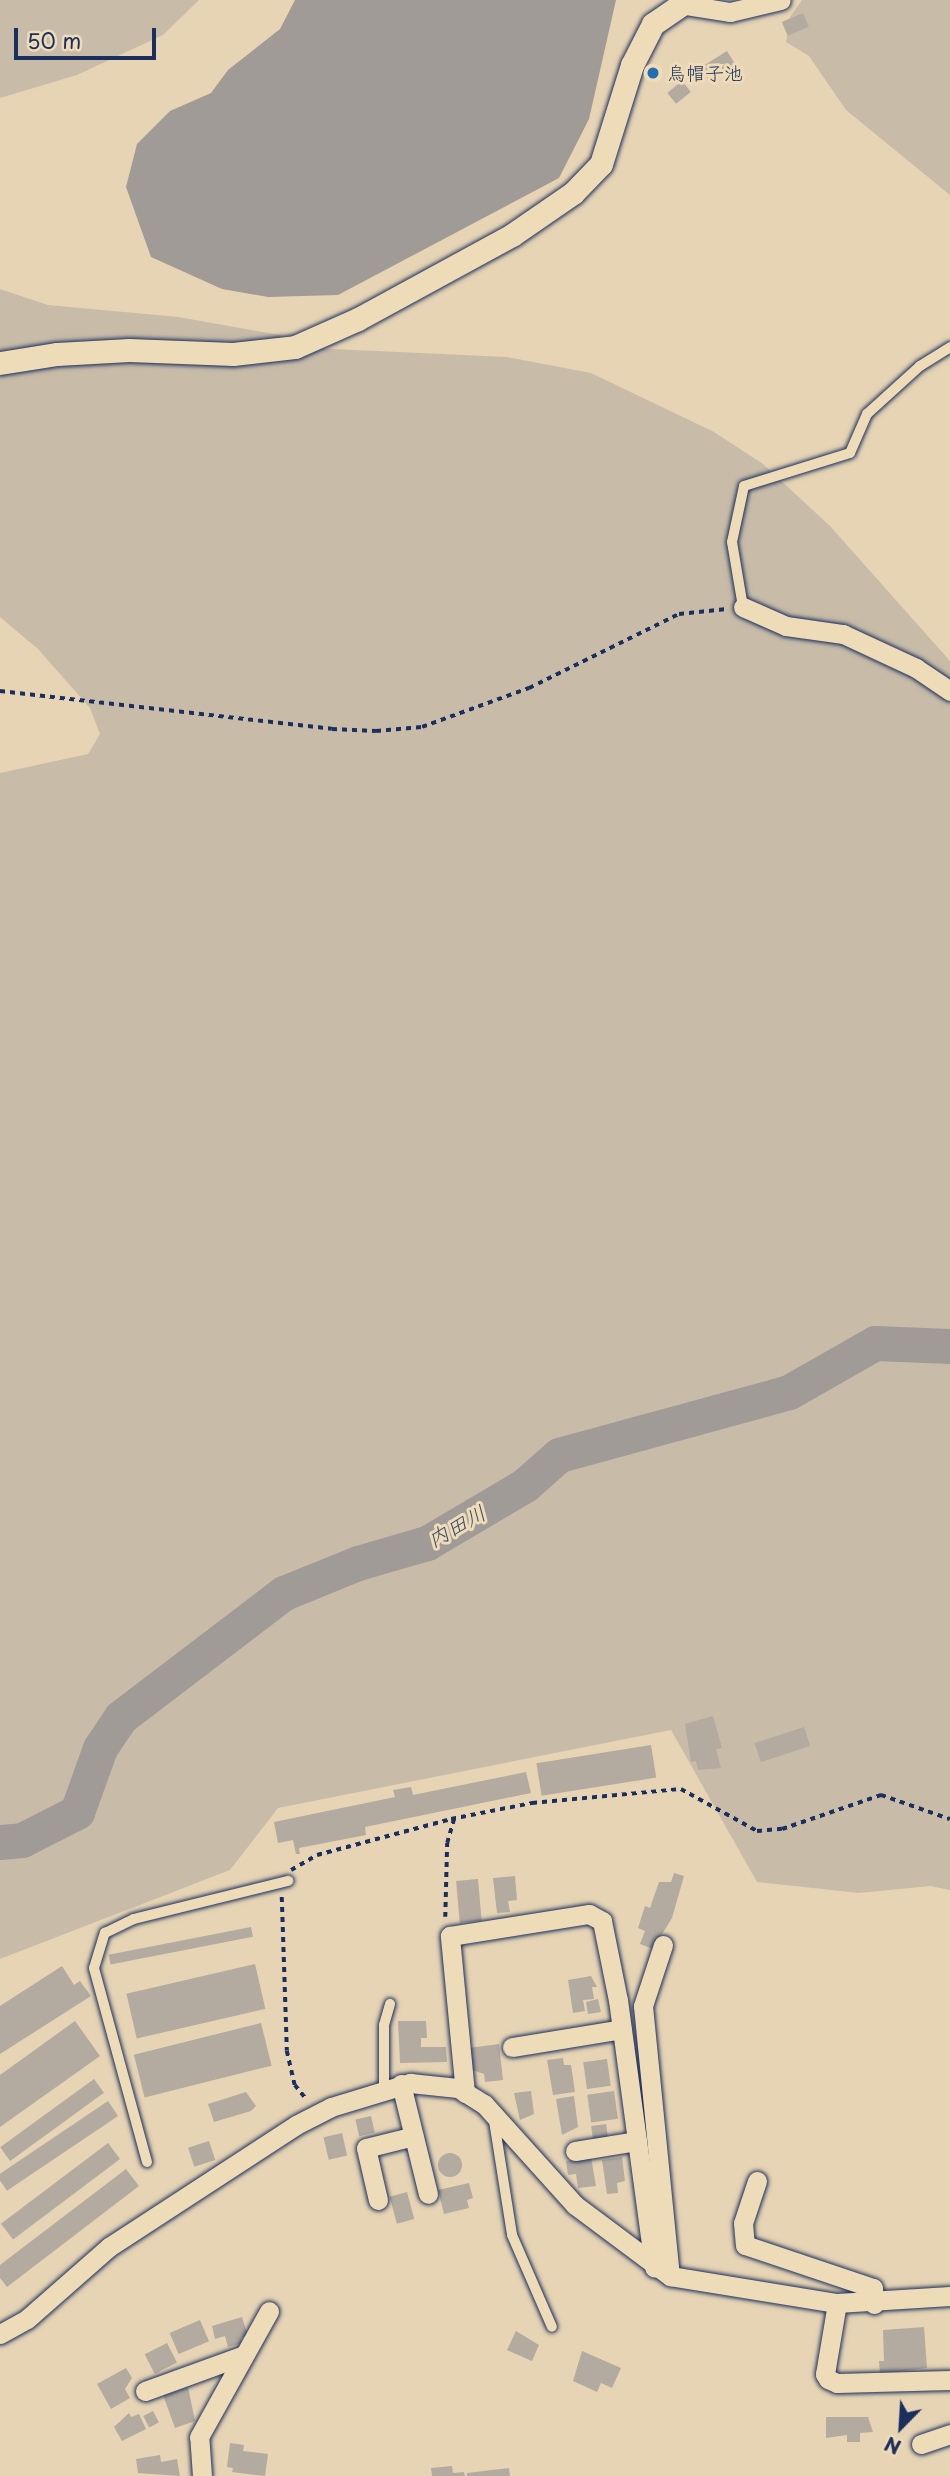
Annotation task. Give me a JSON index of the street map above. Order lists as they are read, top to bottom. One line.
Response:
{"water":["内田川"],"places":["烏帽子池"],"scale_bar":"50 m","north":"bottom left"}
